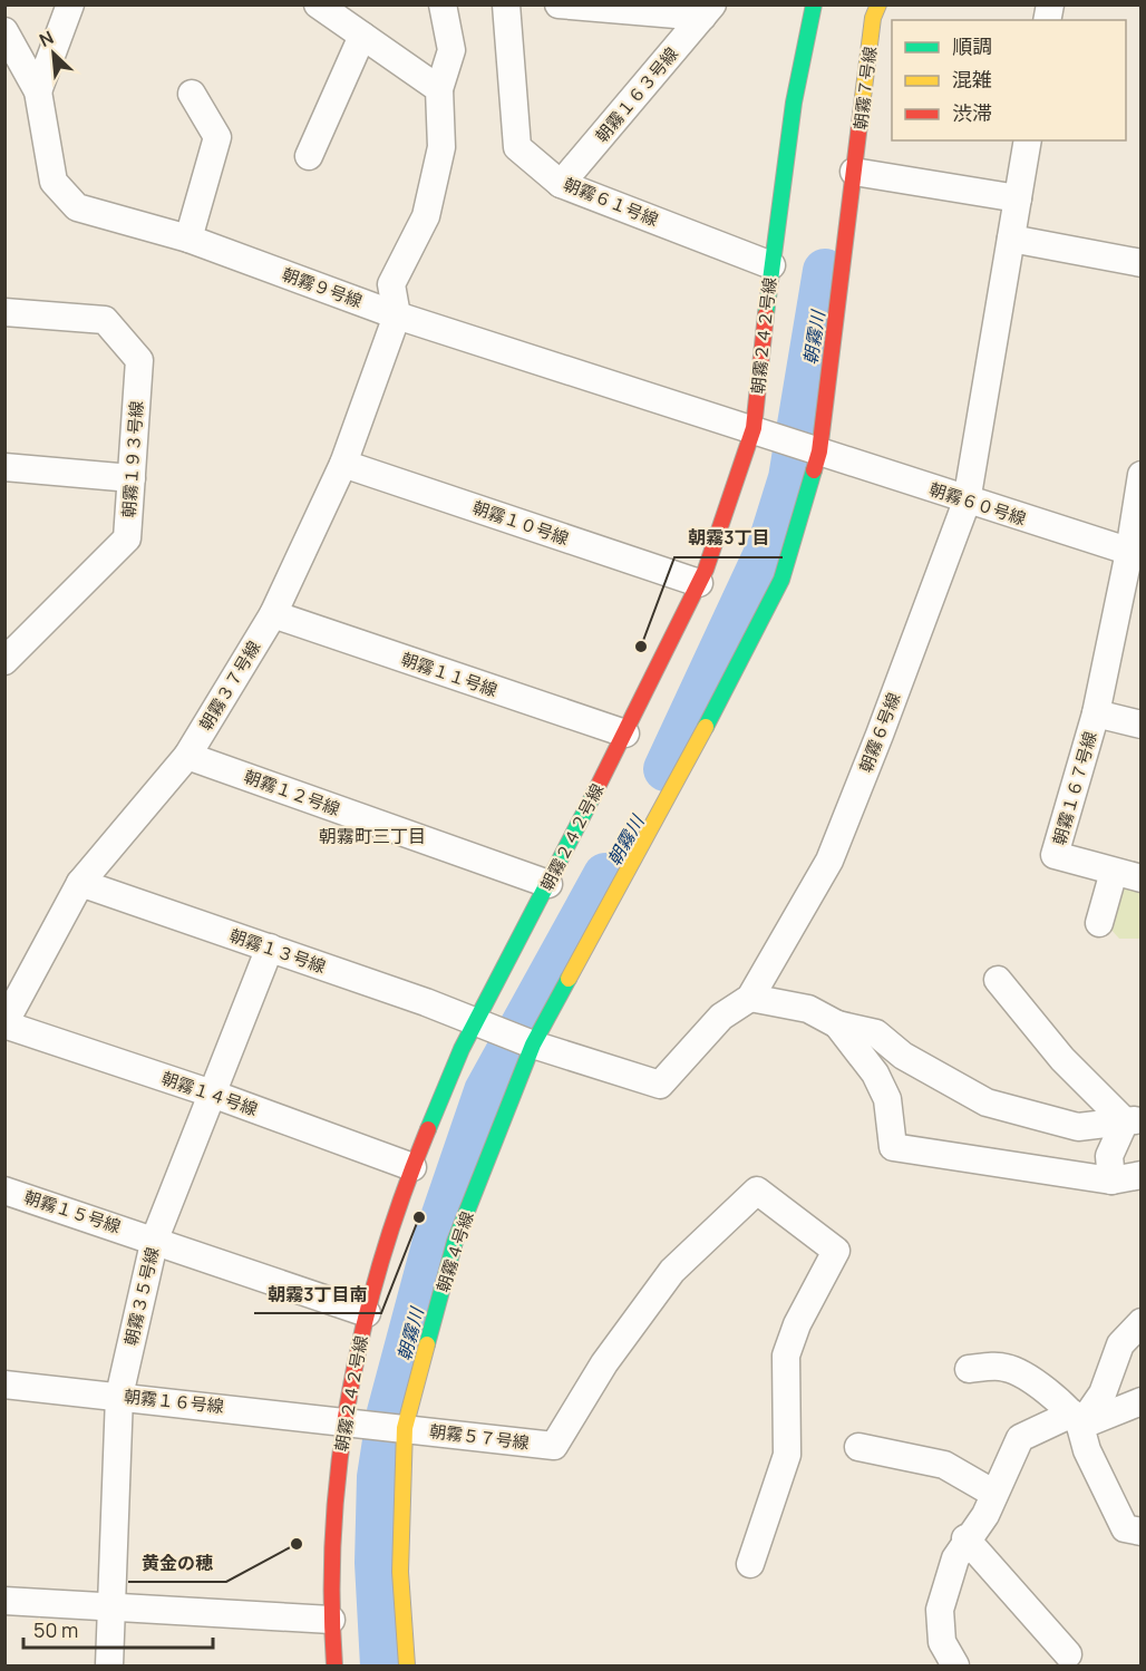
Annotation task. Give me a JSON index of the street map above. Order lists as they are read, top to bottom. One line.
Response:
{"streets":{"street":["朝霧７号線","朝霧１６３号線","朝霧６１号線","朝霧９号線","朝霧２４２号線","朝霧１９３号線","朝霧６０号線","朝霧１０号線","朝霧１１号線","朝霧３７号線","朝霧６号線","朝霧１６７号線","朝霧１２号線","朝霧１３号線","朝霧１４号線","朝霧１５号線","朝霧４号線","朝霧３５号線","朝霧１６号線","朝霧５７号線"]},"crossings":[["朝霧７号線","朝霧６０号線"],["朝霧７号線","朝霧４号線"],["朝霧１６３号線","朝霧６１号線"],["朝霧６１号線","朝霧２４２号線"],["朝霧９号線","朝霧２４２号線"],["朝霧９号線","朝霧６０号線"],["朝霧９号線","朝霧３７号線"],["朝霧２４２号線","朝霧６０号線"],["朝霧２４２号線","朝霧１０号線"],["朝霧２４２号線","朝霧１１号線"],["朝霧２４２号線","朝霧１２号線"],["朝霧２４２号線","朝霧１３号線"],["朝霧２４２号線","朝霧１４号線"],["朝霧２４２号線","朝霧１５号線"],["朝霧２４２号線","朝霧１６号線"],["朝霧６０号線","朝霧６号線"],["朝霧６０号線","朝霧１６７号線"],["朝霧６０号線","朝霧４号線"],["朝霧１０号線","朝霧３７号線"],["朝霧１１号線","朝霧３７号線"],["朝霧３７号線","朝霧１２号線"],["朝霧３７号線","朝霧１３号線"],["朝霧３７号線","朝霧１４号線"],["朝霧６号線","朝霧１３号線"],["朝霧６号線","朝霧４号線"],["朝霧１３号線","朝霧４号線"],["朝霧１３号線","朝霧３５号線"],["朝霧１４号線","朝霧３５号線"],["朝霧１５号線","朝霧３５号線"],["朝霧４号線","朝霧１６号線"],["朝霧４号線","朝霧５７号線"],["朝霧３５号線","朝霧１６号線"],["朝霧１６号線","朝霧５７号線"]],"districts":["朝霧町三丁目"],"water":["朝霧川"],"places":["朝霧3丁目","朝霧3丁目南","黄金の穂"],"legend":["順調","混雑","渋滞"],"scale_bar":"50 m","north":"top left"}
